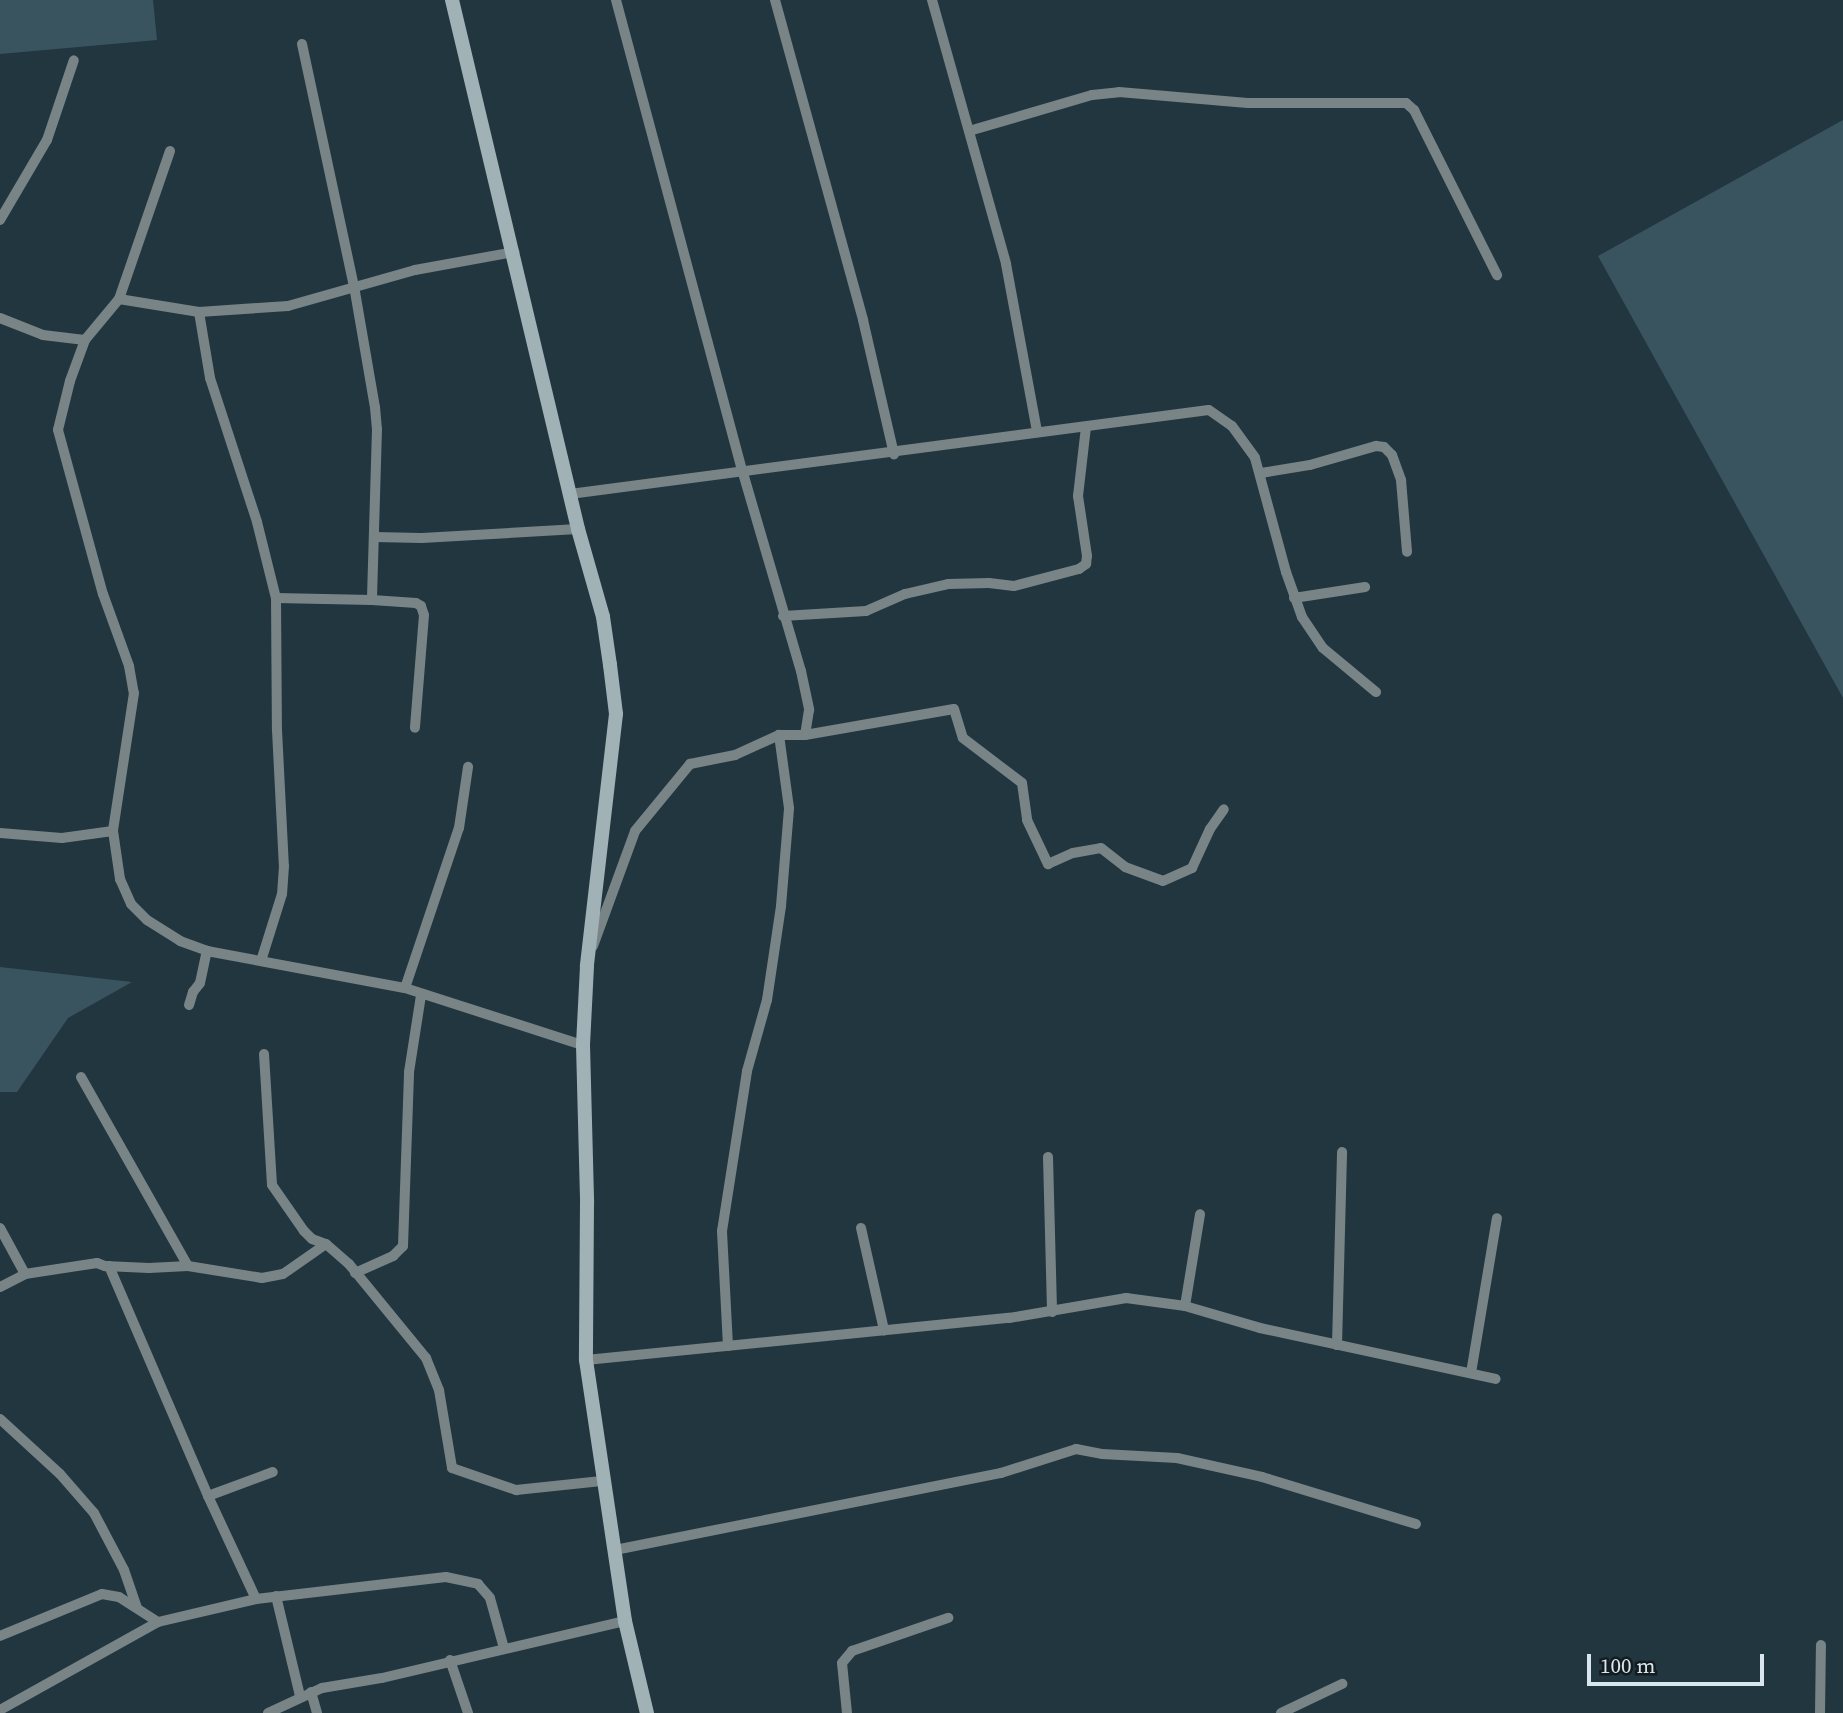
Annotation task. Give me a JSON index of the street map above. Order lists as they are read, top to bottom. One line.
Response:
{"scale_bar":"100 m"}
